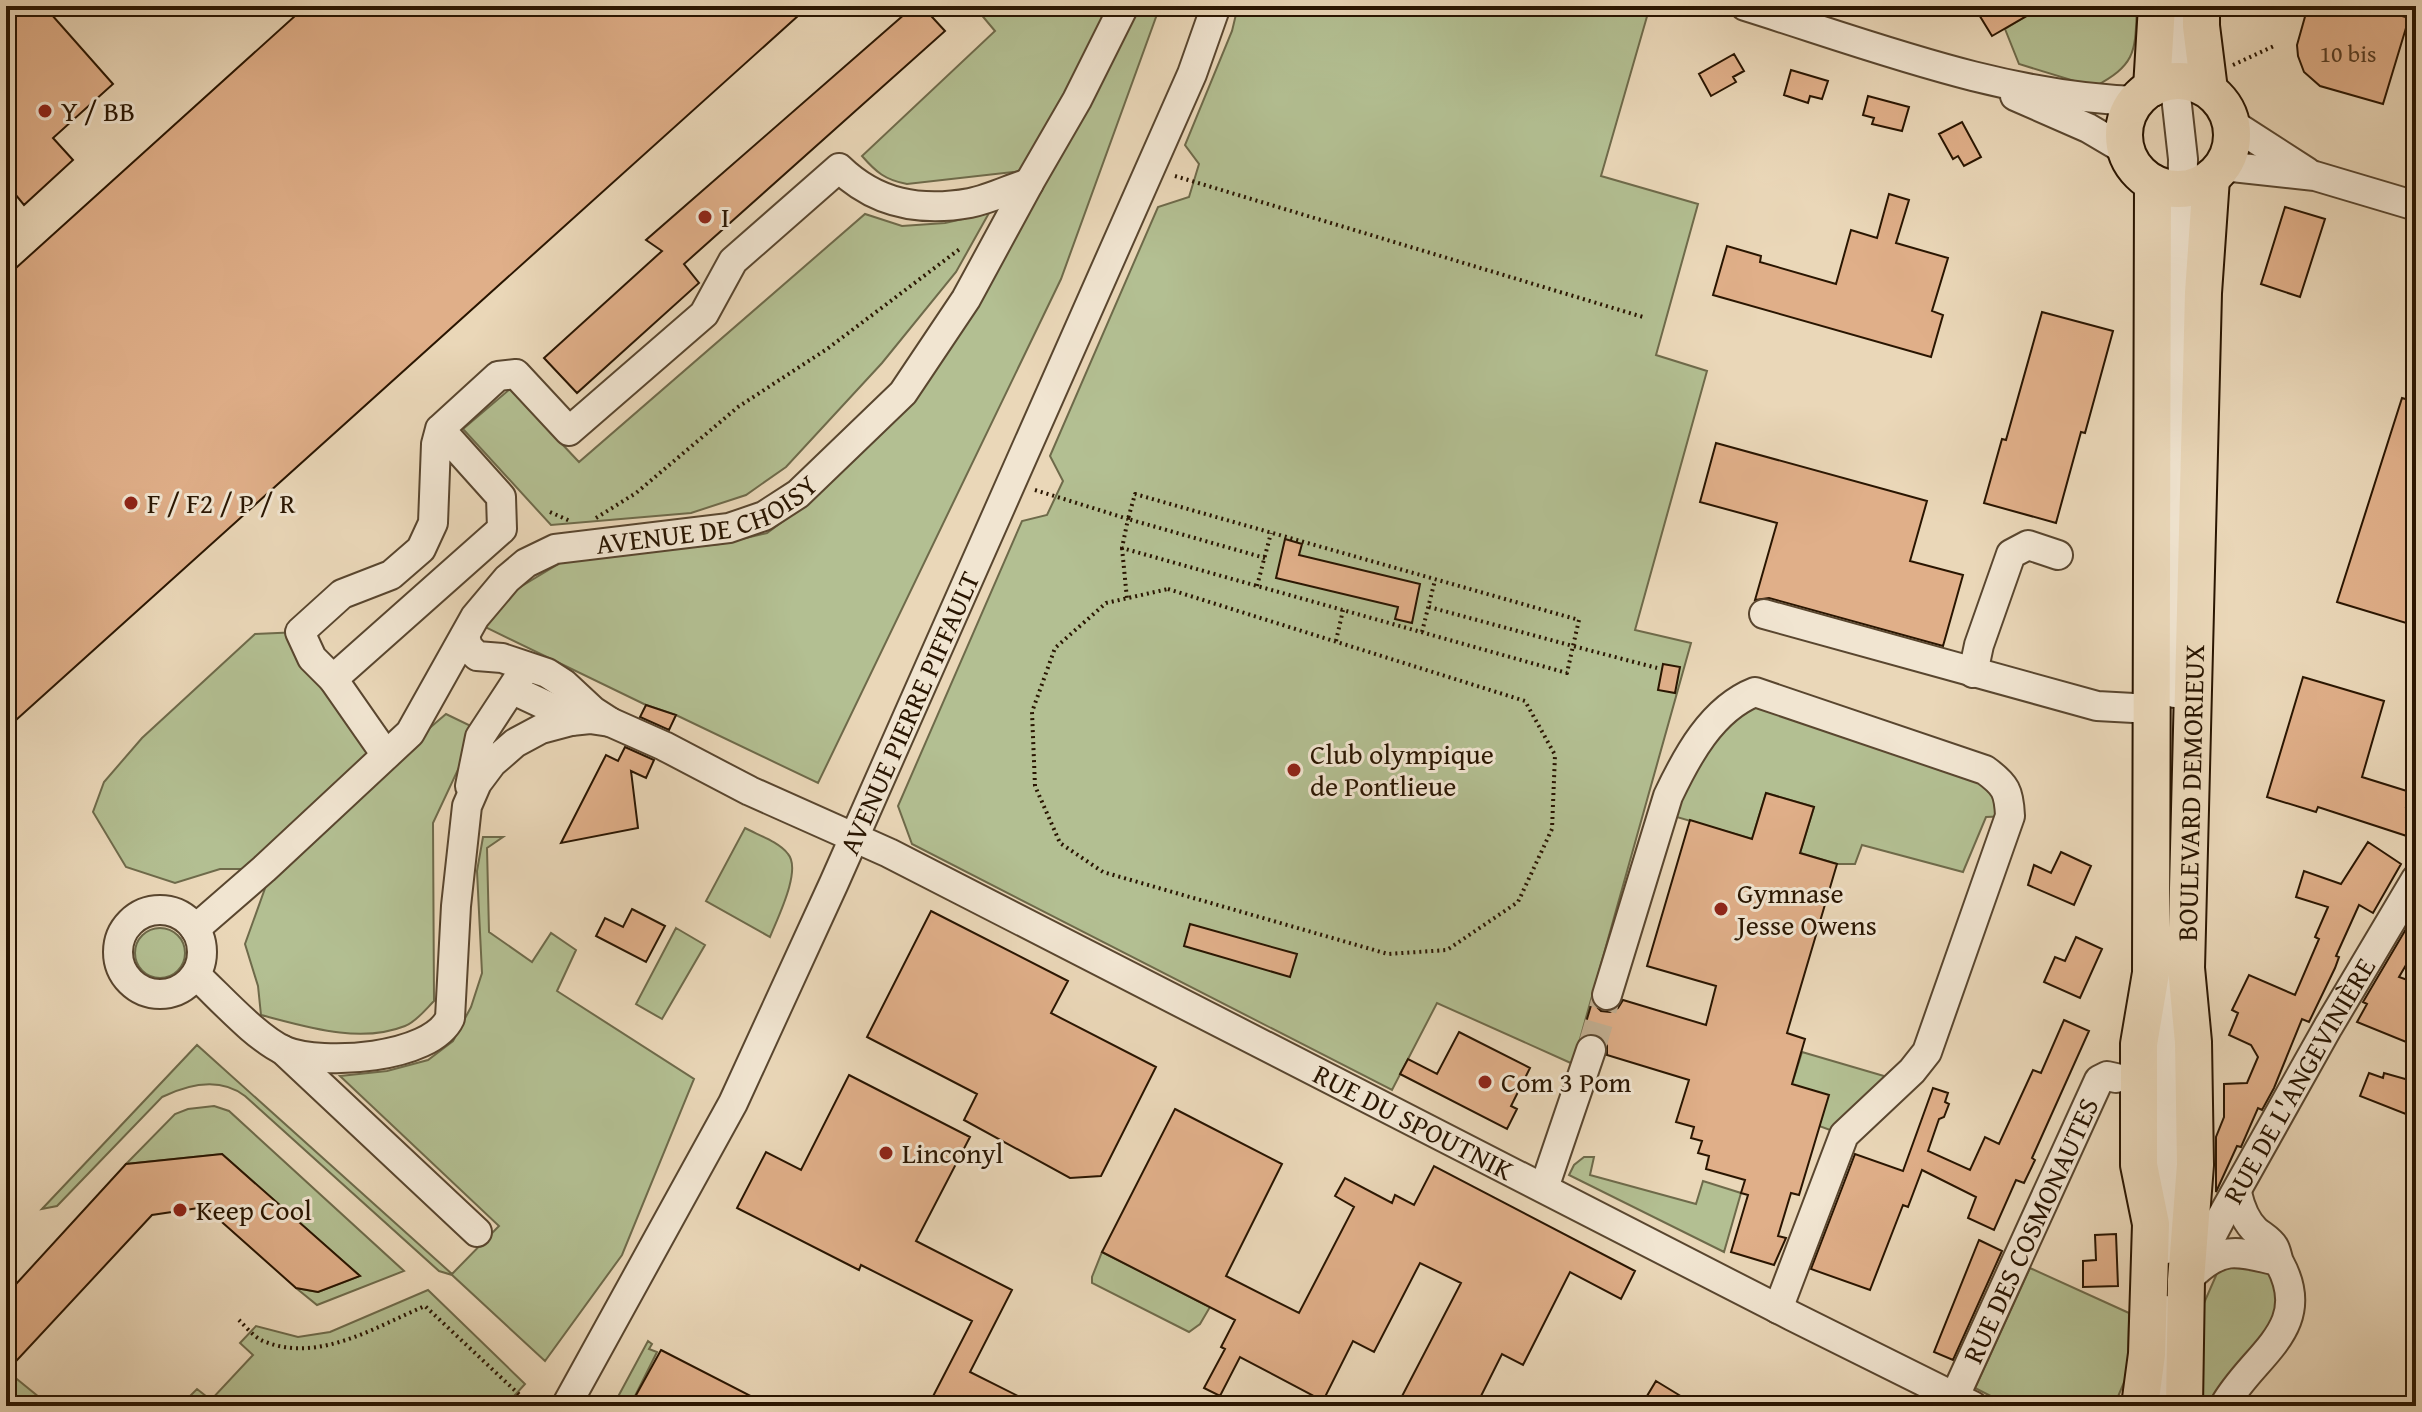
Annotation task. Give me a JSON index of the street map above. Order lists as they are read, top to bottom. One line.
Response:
{"streets":{"main road":["BOULEVARD DEMORIEUX"],"street":["AVENUE DE CHOISY","AVENUE PIERRE PIFFAULT","RUE DE L'ANGEVINIÈRE","RUE DU SPOUTNIK","RUE DES COSMONAUTES"]},"crossings":[["AVENUE PIERRE PIFFAULT","RUE DU SPOUTNIK"],["BOULEVARD DEMORIEUX","RUE DE L'ANGEVINIÈRE"],["RUE DU SPOUTNIK","RUE DES COSMONAUTES"]],"places":["Y / BB","I","F / F2 / P / R","Club olympique de Pontlieue","Gymnase Jesse Owens","Com 3 Pom","Linconyl","Keep Cool"],"house_numbers":["10 bis"]}
